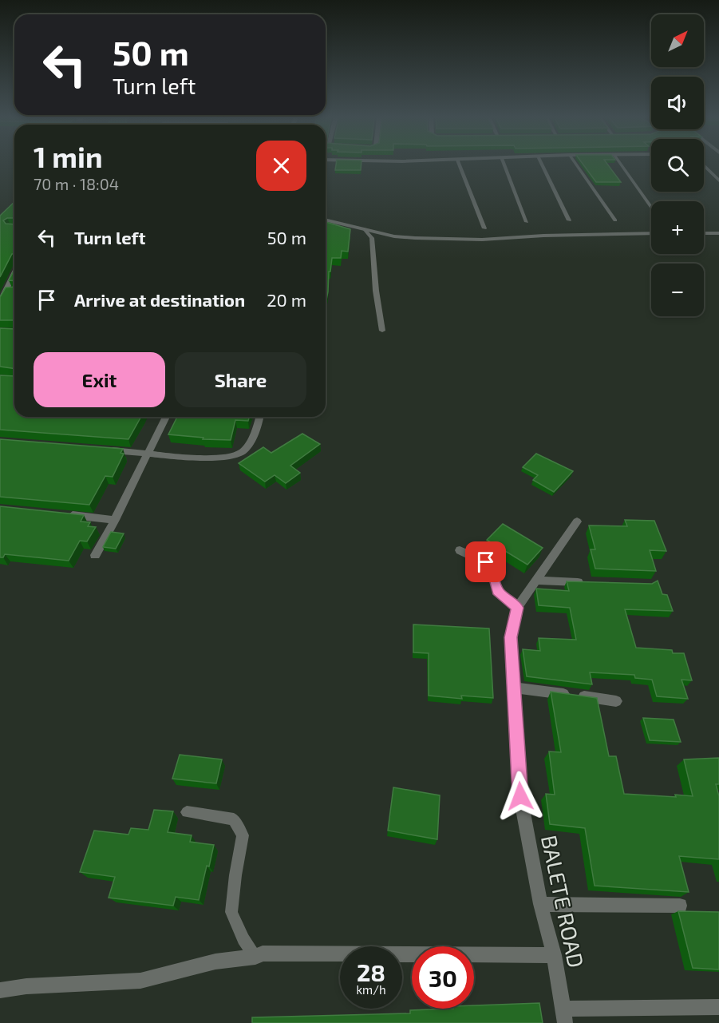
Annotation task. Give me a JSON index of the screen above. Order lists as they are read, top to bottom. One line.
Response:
{"streets":{"street":["BALETE ROAD"]},"north":"top right","page":{"map_buttons":["+","−"],"turn":["50 m","Turn left"],"heading":["1 min","70 m · 18:04"],"list":[{"name":"Turn left","value":"50 m"},{"name":"Arrive at destination","value":"20 m"}],"buttons":["Exit","Share"],"speed":"28 km/h","limit":"30"}}
